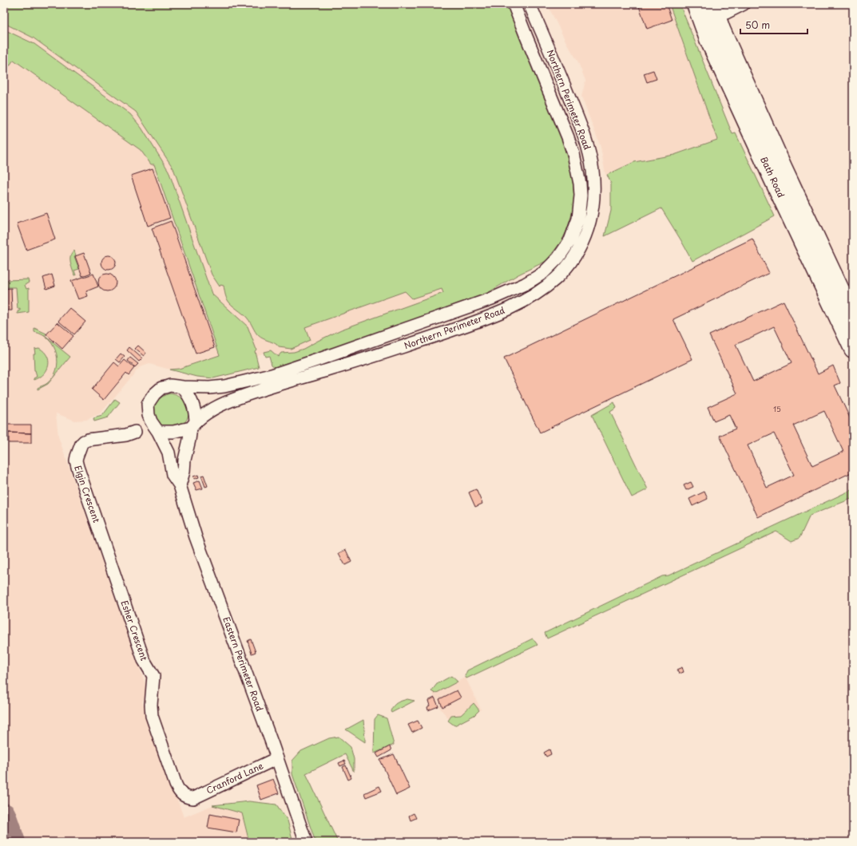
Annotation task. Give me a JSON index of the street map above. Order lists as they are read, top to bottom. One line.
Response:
{"streets":{"highway":["Bath Road"],"street":["Northern Perimeter Road","Elgin Crescent","Esher Crescent","Eastern Perimeter Road","Cranford Lane"]},"crossings":[["Northern Perimeter Road","Eastern Perimeter Road"],["Elgin Crescent","Esher Crescent"],["Esher Crescent","Cranford Lane"],["Eastern Perimeter Road","Cranford Lane"]],"house_numbers":["15"],"scale_bar":"50 m"}
